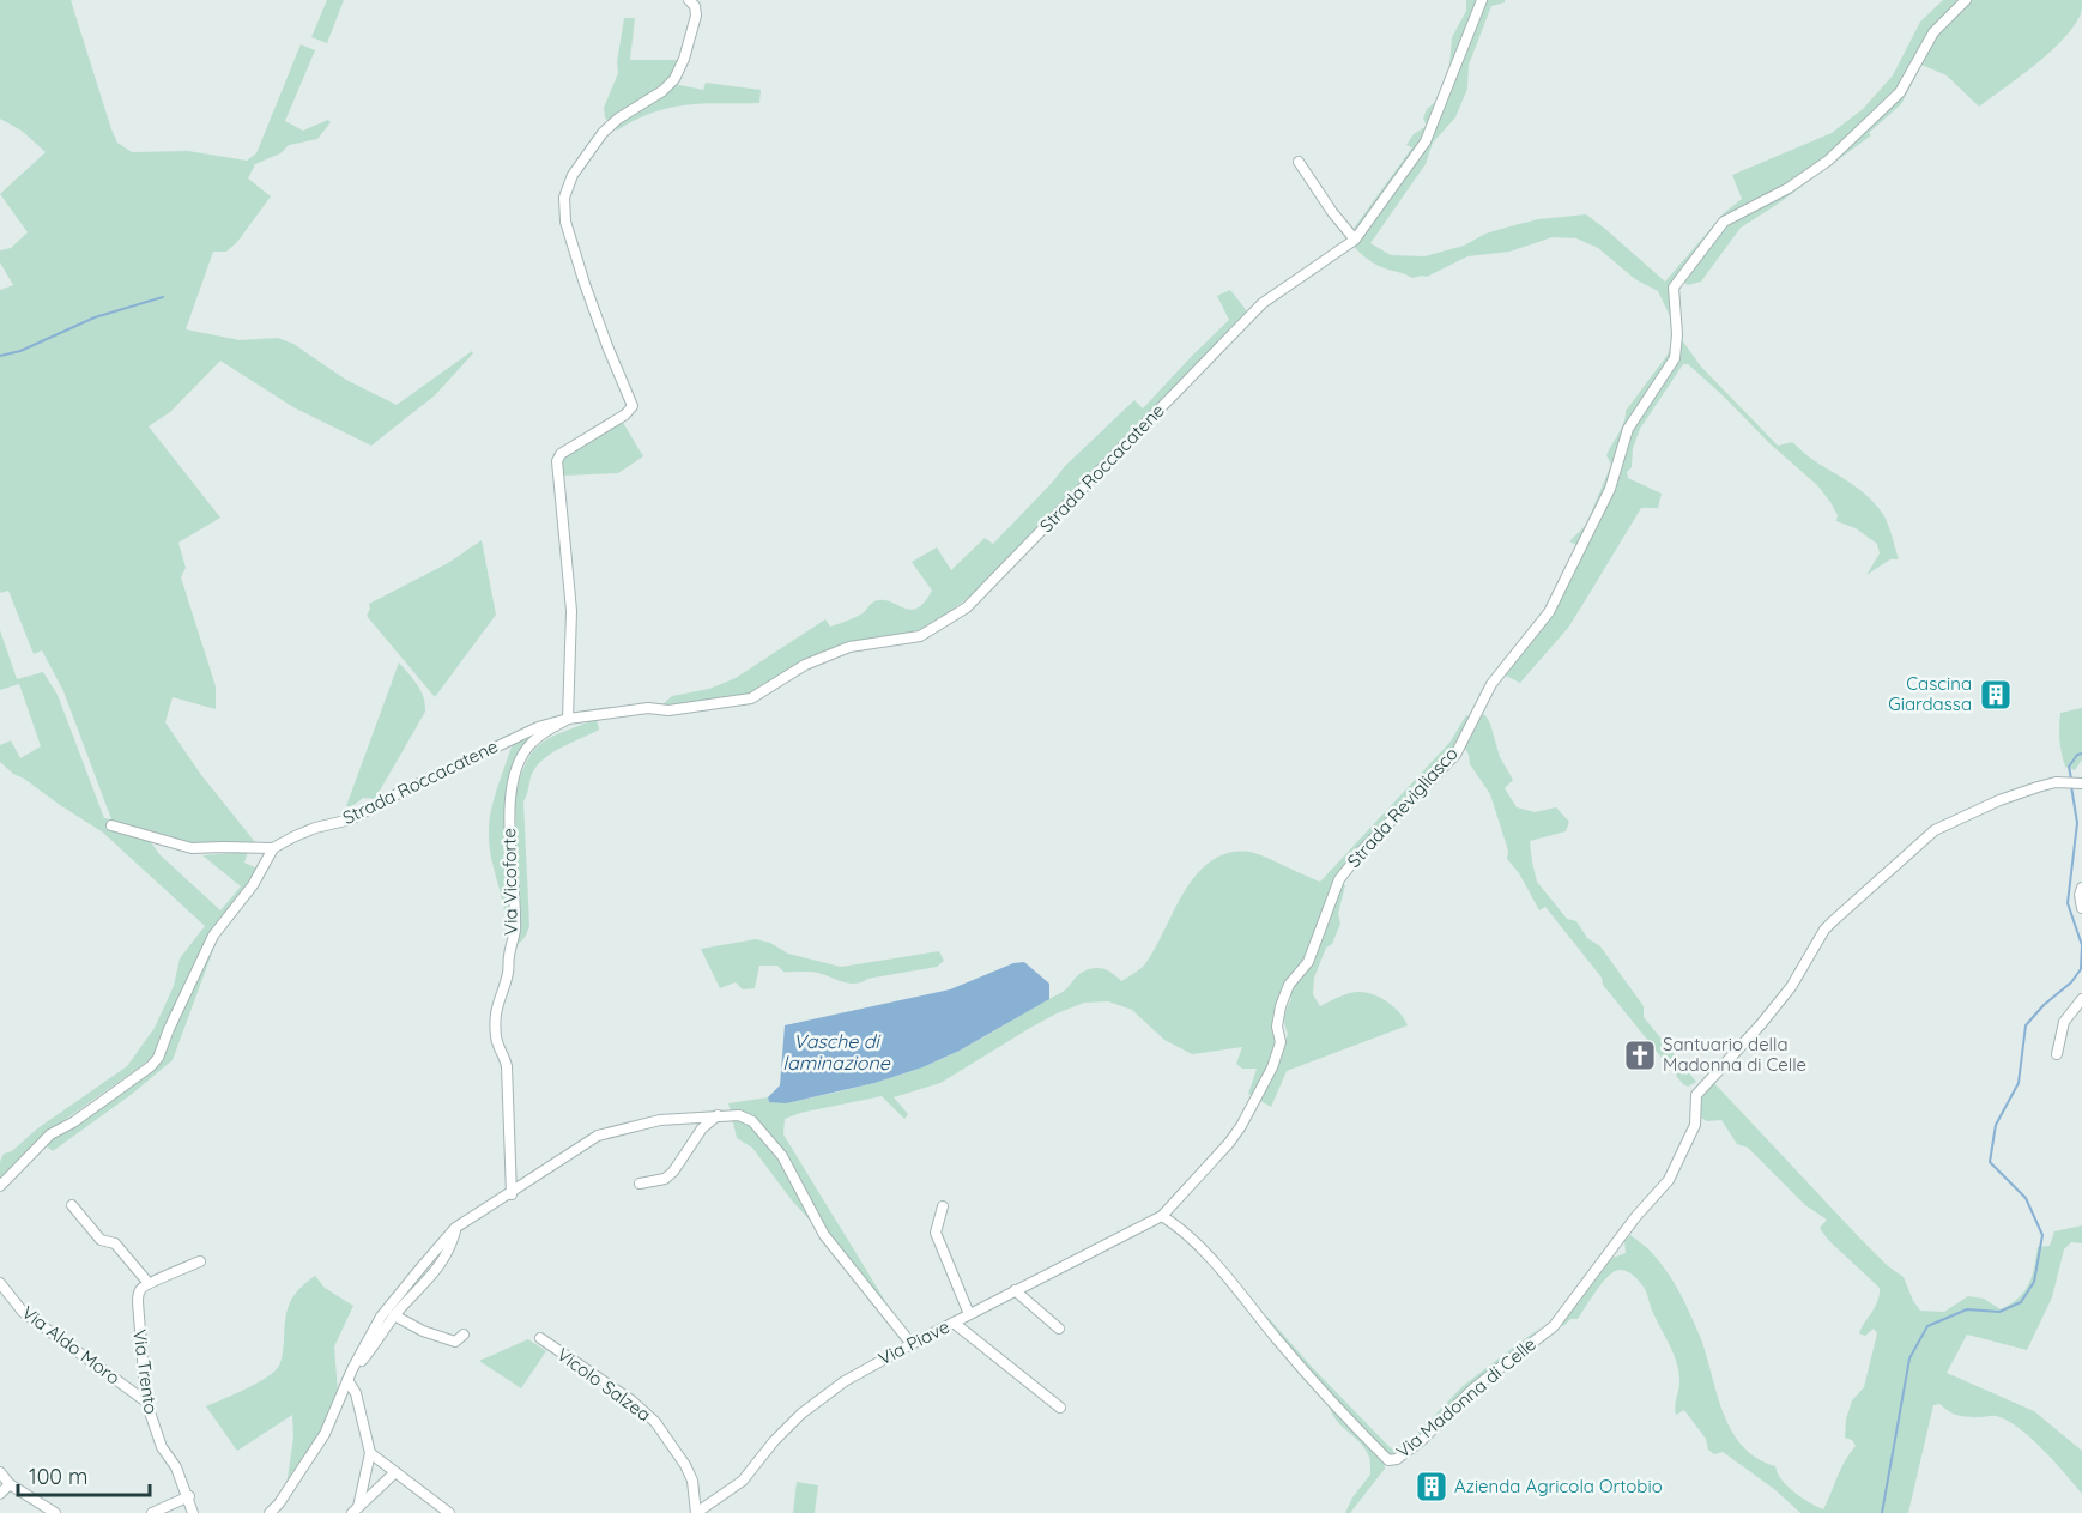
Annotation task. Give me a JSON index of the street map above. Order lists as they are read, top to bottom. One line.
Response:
{"streets":{"street":["Strada Roccacatene","Strada Revigliasco","Via Vicoforte","Via Piave","Via Aldo Moro","Via Trento","Vicolo Salzea","Via Madonna di Celle"]},"crossings":[["Strada Roccacatene","Via Vicoforte"],["Strada Revigliasco","Via Piave"],["Strada Revigliasco","Via Madonna di Celle"],["Via Piave","Vicolo Salzea"],["Via Piave","Via Madonna di Celle"],["Via Aldo Moro","Via Trento"]],"water":["Vasche di laminazione"],"places":{"building":["Cascina Giardassa","Azienda Agricola Ortobio"],"church":["Santuario della Madonna di Celle"]},"scale_bar":"100 m"}
